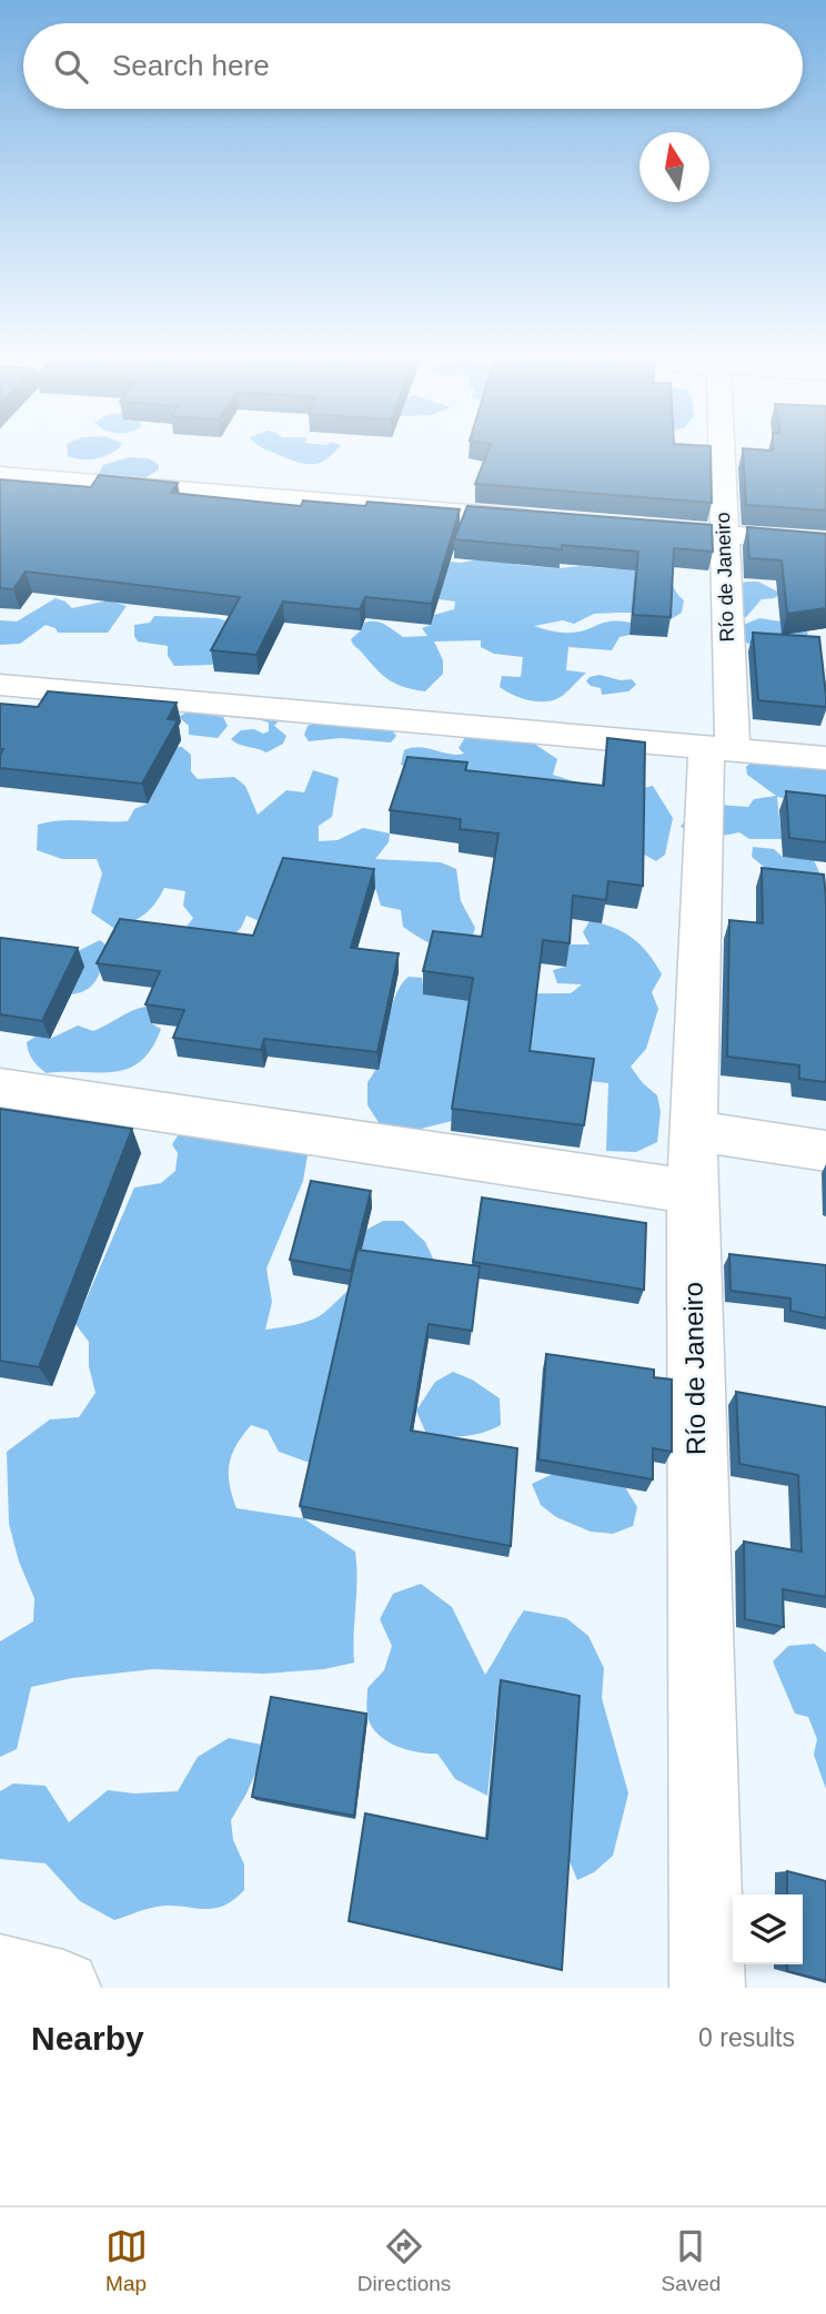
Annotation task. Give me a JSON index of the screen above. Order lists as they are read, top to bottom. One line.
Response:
{"streets":{"street":["Río de Janeiro"]},"north":"top","page":{"search":"Search here","heading":["Nearby","0 results"],"nav":["Map","Directions","Saved"]}}
